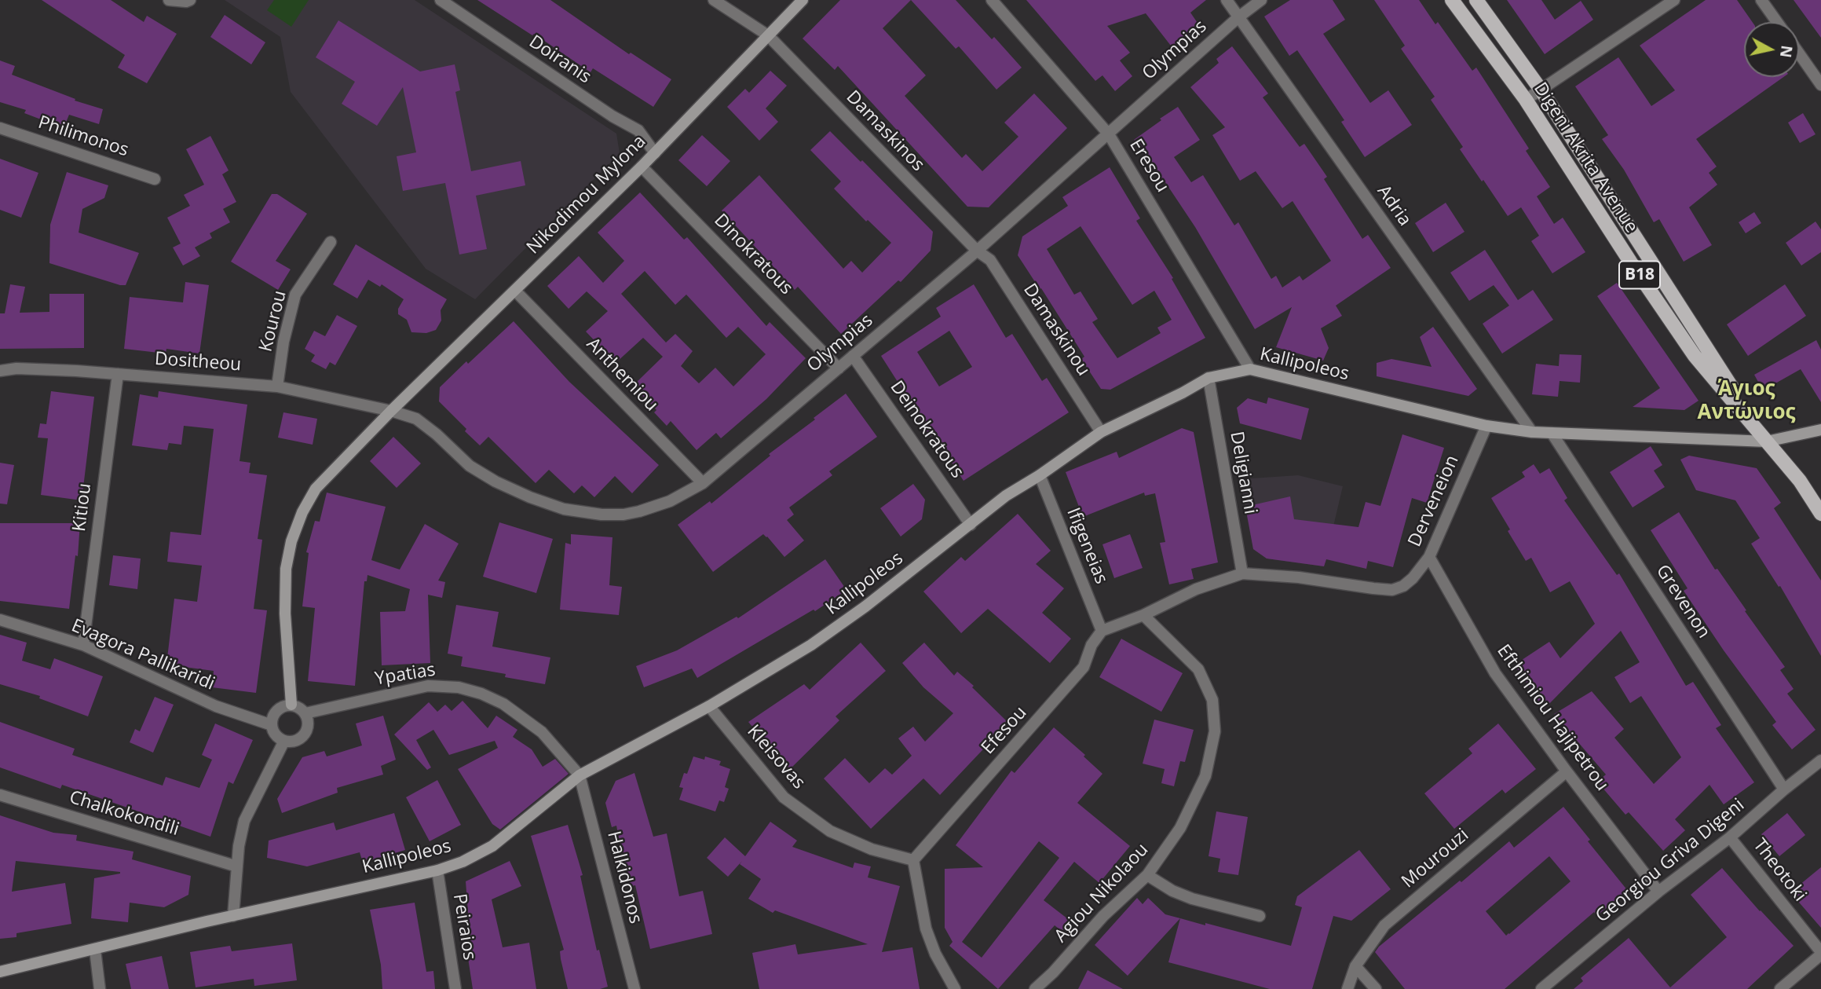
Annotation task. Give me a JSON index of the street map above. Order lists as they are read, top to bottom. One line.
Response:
{"streets":{"main road":["Digeni Akrita Avenue","Nikodimou Mylona","B18","Kallipoleos"],"street":["Olympias","Doiranis","Damaskinos","Philimonos","Eresou","Adria","Dinokratous","Kourou","Damaskinou","Dositheou","Anthemiou","Deinokratous","Deligianni","Derveneion","Kitiou","Ifigeneias","Grevenon","Evagora Pallikaridi","Ypatias","Efthimiou Hajipetrou","Efesou","Kleisovas","Chalkokondili","Mourouzi","Georgiou Griva Digeni","Theotoki","Halkidonos","Agiou Nikolaou","Peiraios"]},"crossings":[["Olympias","Damaskinos"],["Olympias","Eresou"],["Olympias","Nikodimou Mylona"],["Olympias","Adria"],["Olympias","Dinokratous"],["Olympias","Damaskinou"],["Olympias","Dositheou"],["Olympias","Anthemiou"],["Olympias","Deinokratous"],["Doiranis","Nikodimou Mylona"],["Damaskinos","Nikodimou Mylona"],["Damaskinos","Damaskinou"],["Digeni Akrita Avenue","B18"],["Digeni Akrita Avenue","Kallipoleos"],["Eresou","Kallipoleos"],["Nikodimou Mylona","Dinokratous"],["Nikodimou Mylona","Dositheou"],["Nikodimou Mylona","Anthemiou"],["Nikodimou Mylona","Evagora Pallikaridi"],["Nikodimou Mylona","Ypatias"],["Adria","Kallipoleos"],["B18","Kallipoleos"],["Kourou","Dositheou"],["Damaskinou","Kallipoleos"],["Dositheou","Kitiou"],["Kallipoleos","Deinokratous"],["Kallipoleos","Deligianni"],["Kallipoleos","Derveneion"],["Kallipoleos","Ifigeneias"],["Kallipoleos","Grevenon"],["Kallipoleos","Ypatias"],["Kallipoleos","Kleisovas"],["Kallipoleos","Halkidonos"],["Kallipoleos","Peiraios"],["Deligianni","Derveneion"],["Derveneion","Efthimiou Hajipetrou"],["Kitiou","Evagora Pallikaridi"],["Ifigeneias","Efesou"],["Grevenon","Georgiou Griva Digeni"],["Evagora Pallikaridi","Ypatias"],["Ypatias","Halkidonos"],["Efthimiou Hajipetrou","Mourouzi"],["Efthimiou Hajipetrou","Georgiou Griva Digeni"],["Efesou","Kleisovas"],["Georgiou Griva Digeni","Theotoki"]],"districts":["Άγιος Αντώνιος"],"north":"right"}
